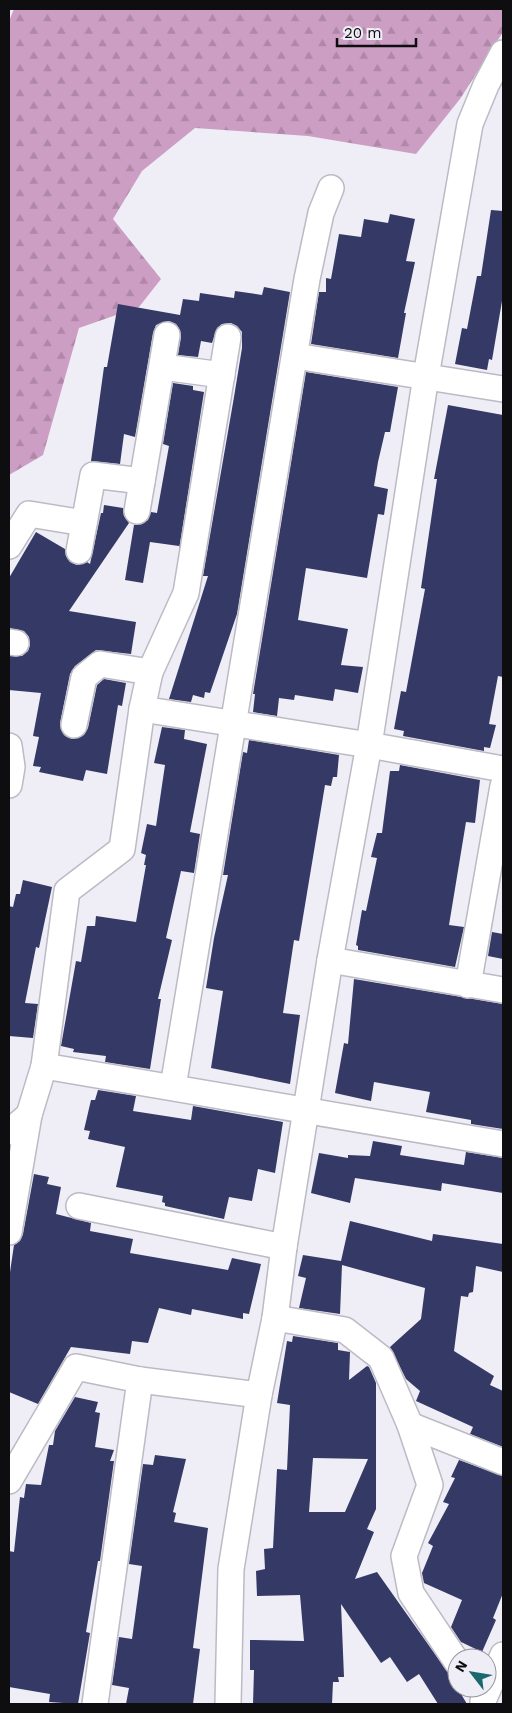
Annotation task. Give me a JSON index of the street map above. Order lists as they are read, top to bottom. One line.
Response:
{"scale_bar":"20 m","north":"top left"}
